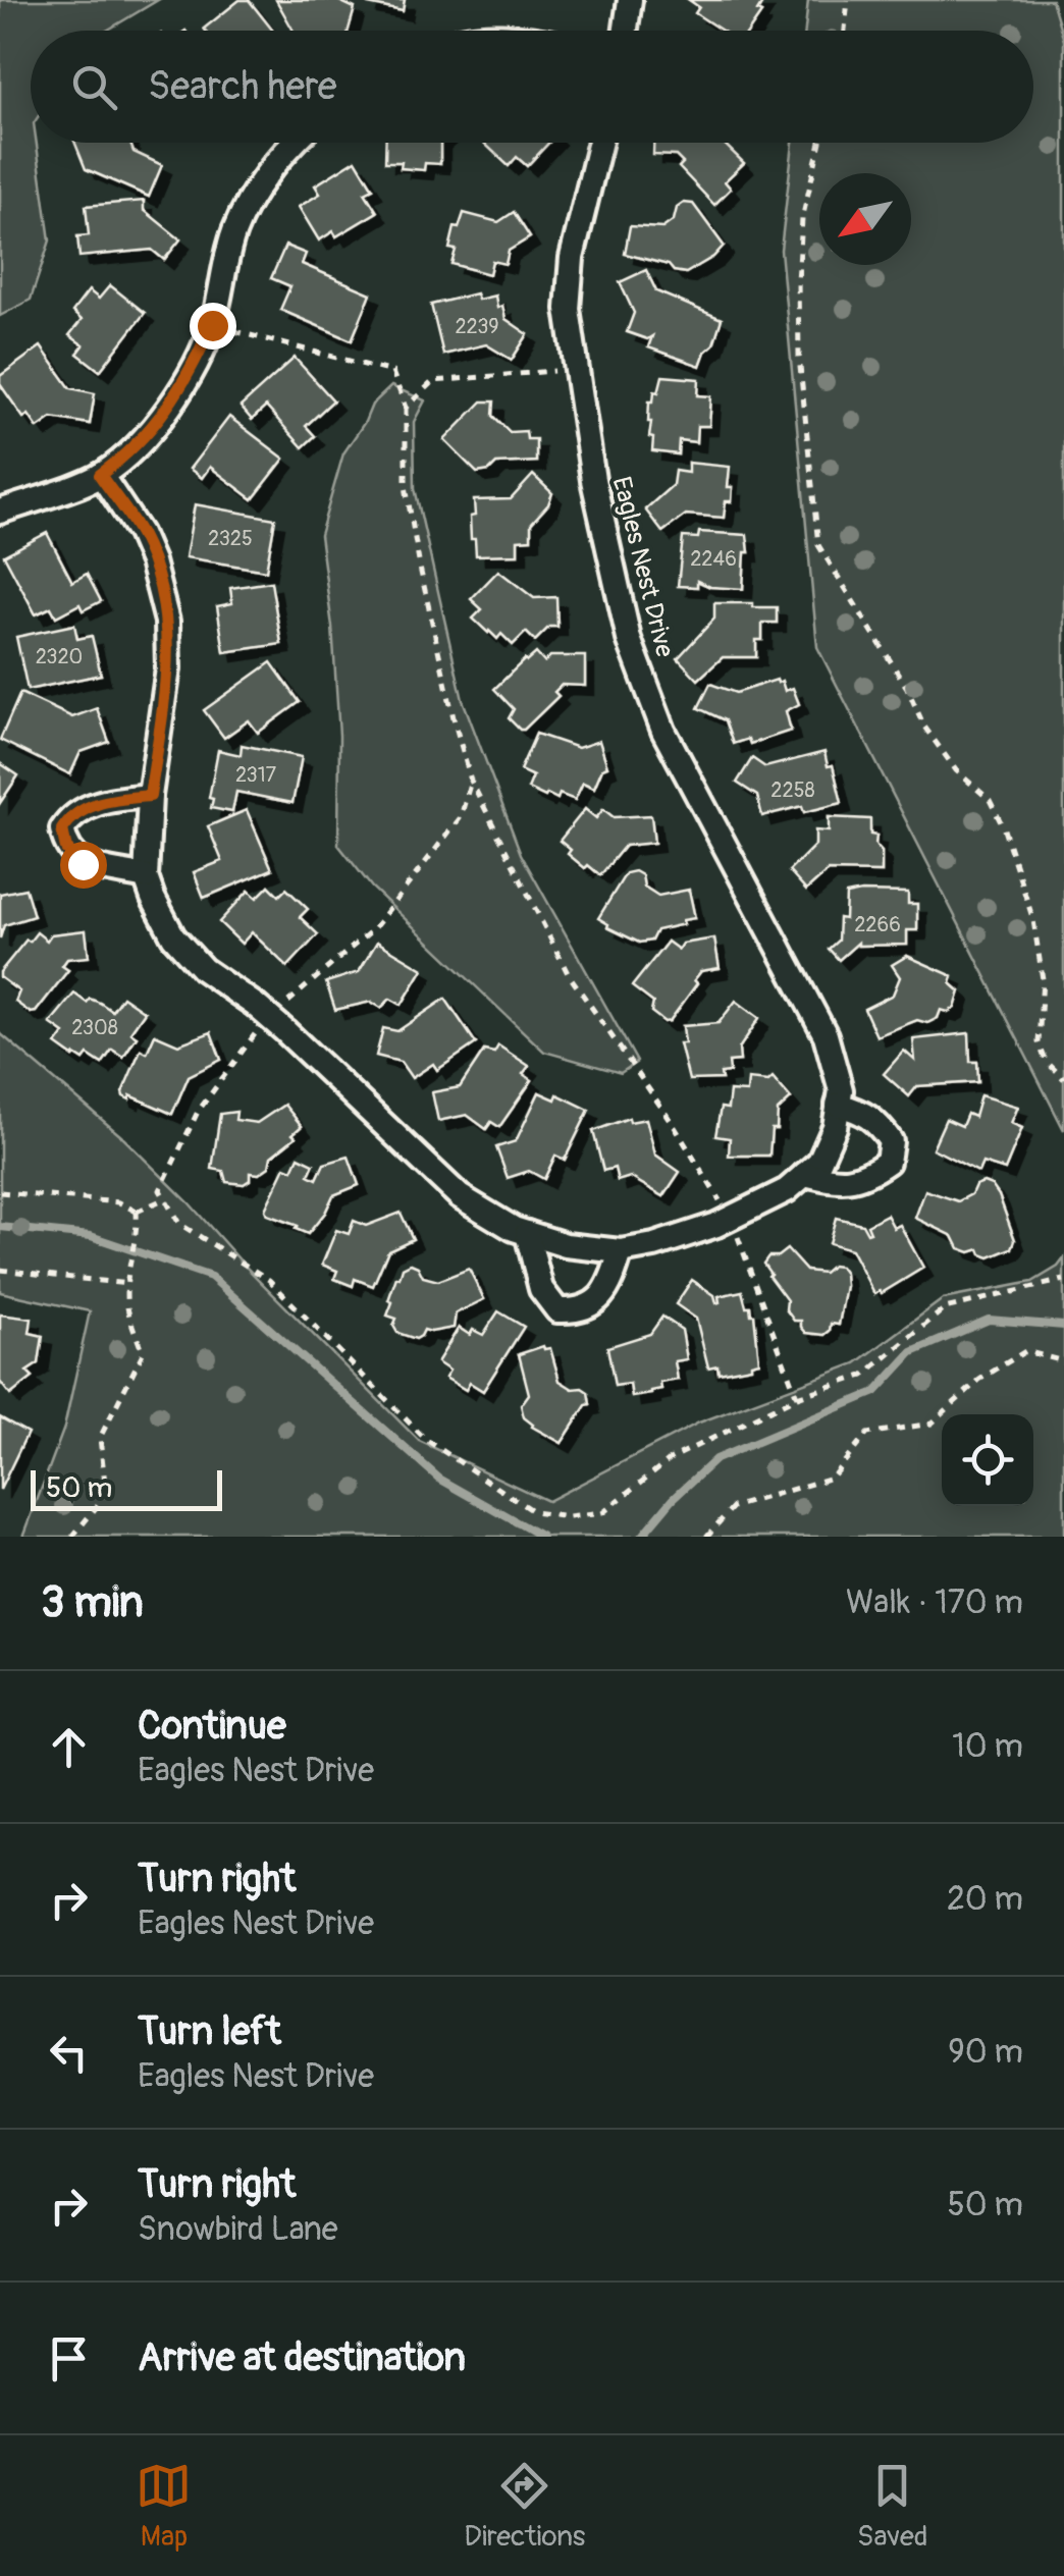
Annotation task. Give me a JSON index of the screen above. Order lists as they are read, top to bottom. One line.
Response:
{"streets":{"street":["Eagles Nest Drive"]},"house_numbers":["2239","2325","2246","2320","2317","2258","2266","2308"],"scale_bar":"50 m","north":"bottom left","page":{"search":"Search here","scale":"50 m","heading":["3 min","Walk · 170 m"],"list":[["Continue","Eagles Nest Drive","10 m"],["Turn right","Eagles Nest Drive","20 m"],["Turn left","Eagles Nest Drive","90 m"],["Turn right","Snowbird Lane","50 m"],"Arrive at destination"],"nav":["Map","Directions","Saved"]}}
